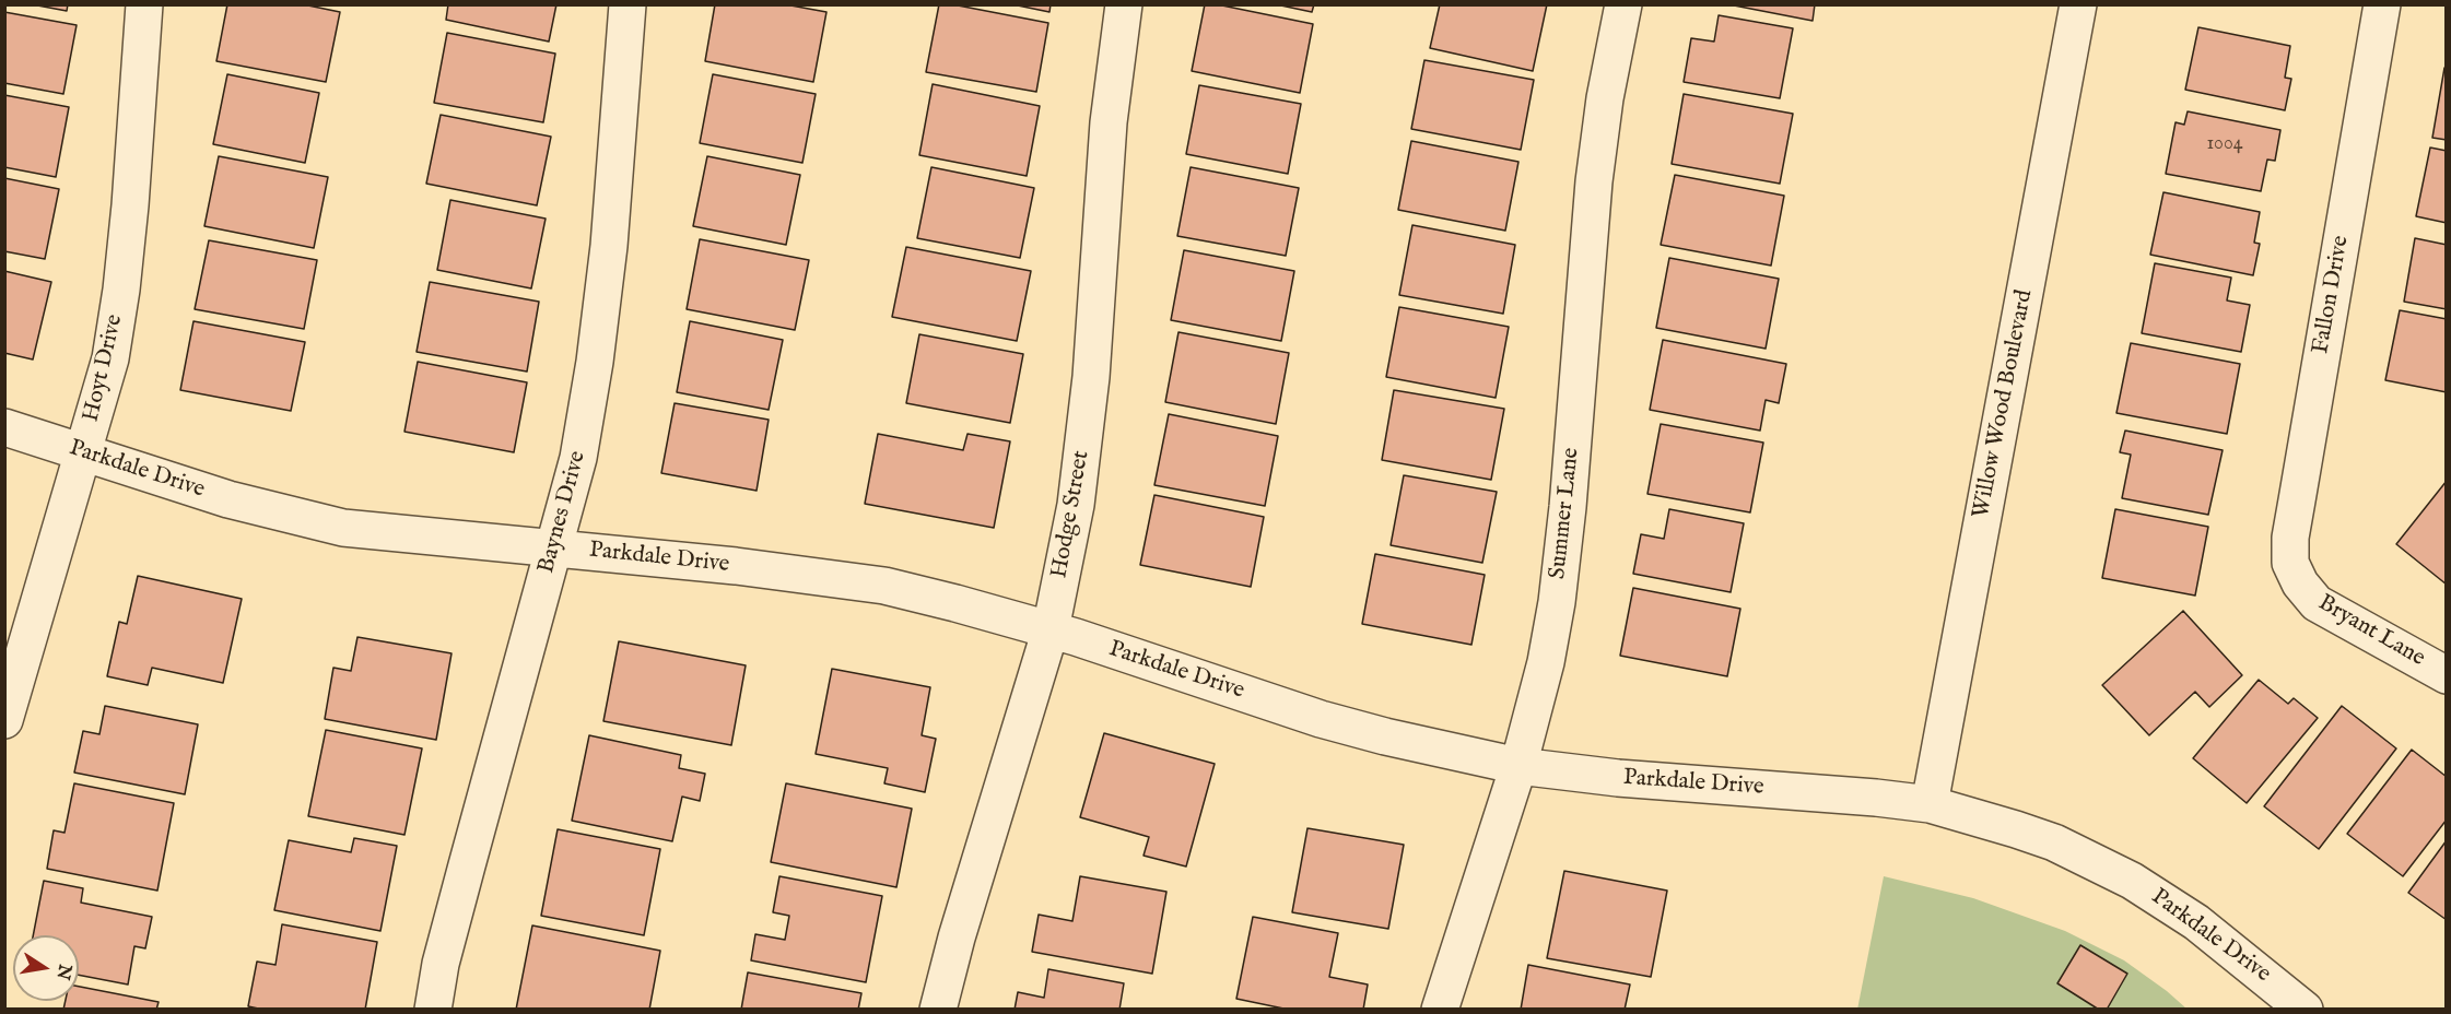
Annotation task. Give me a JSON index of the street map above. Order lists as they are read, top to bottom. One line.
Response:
{"streets":{"street":["Fallon Drive","Hoyt Drive","Willow Wood Boulevard","Parkdale Drive","Baynes Drive","Summer Lane","Hodge Street","Bryant Lane"]},"crossings":[["Fallon Drive","Bryant Lane"],["Hoyt Drive","Parkdale Drive"],["Willow Wood Boulevard","Parkdale Drive"],["Parkdale Drive","Baynes Drive"],["Parkdale Drive","Summer Lane"],["Parkdale Drive","Hodge Street"]],"house_numbers":["1004"],"north":"right"}
